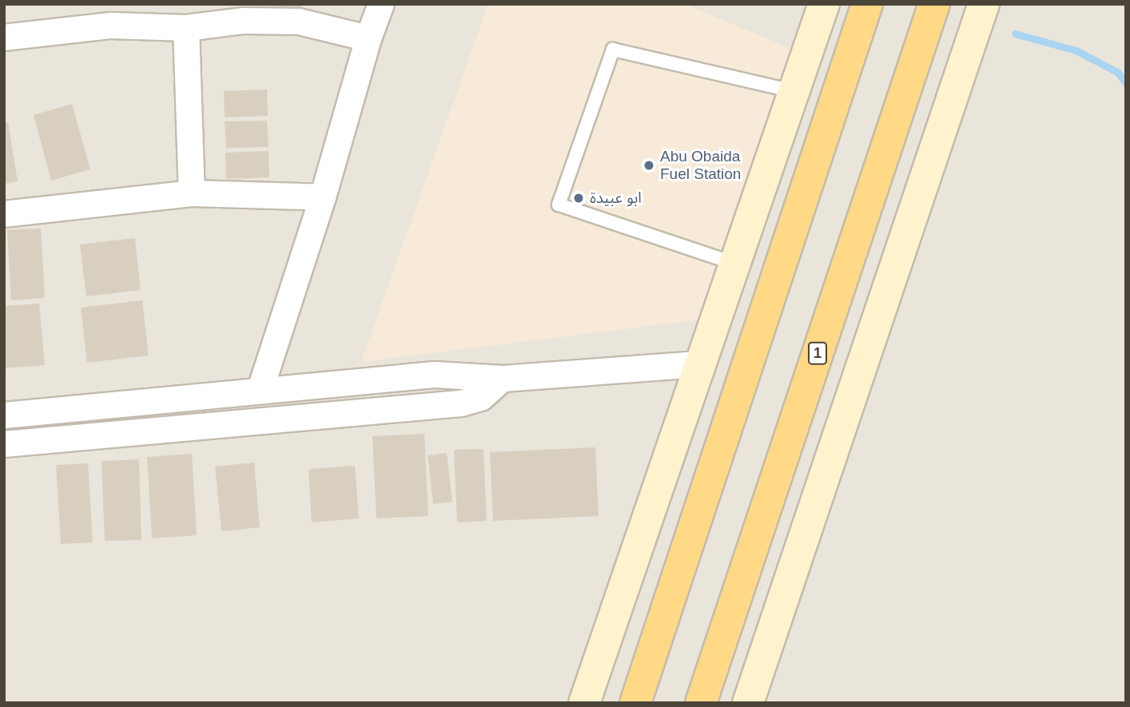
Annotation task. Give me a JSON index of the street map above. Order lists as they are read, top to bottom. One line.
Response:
{"streets":{"highway":["1"]},"places":["Abu Obaida Fuel Station","ابو عبيدة"]}
